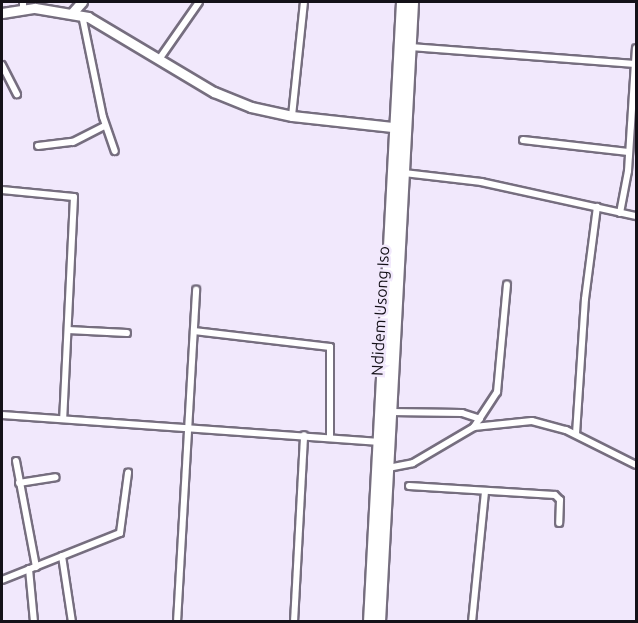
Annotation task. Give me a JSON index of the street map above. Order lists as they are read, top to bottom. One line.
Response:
{"streets":{"highway":["Ndidem Usong Iso"]}}
